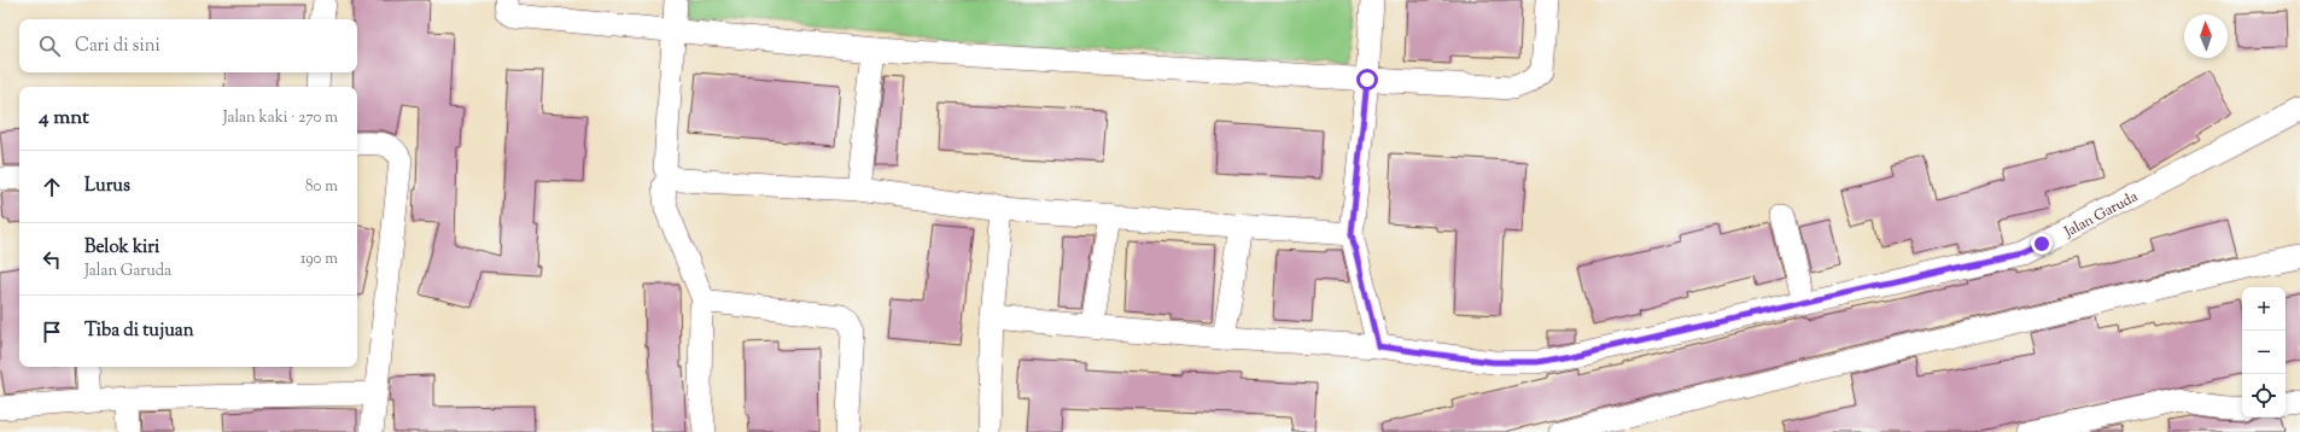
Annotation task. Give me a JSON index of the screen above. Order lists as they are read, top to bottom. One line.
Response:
{"streets":{"street":["Jalan Garuda"]},"north":"top","page":{"search":"Cari di sini","heading":["4 mnt","Jalan kaki · 270 m"],"list":[["Lurus","80 m"],["Belok kiri","Jalan Garuda","190 m"],"Tiba di tujuan"],"map_buttons":["+","−"]}}
